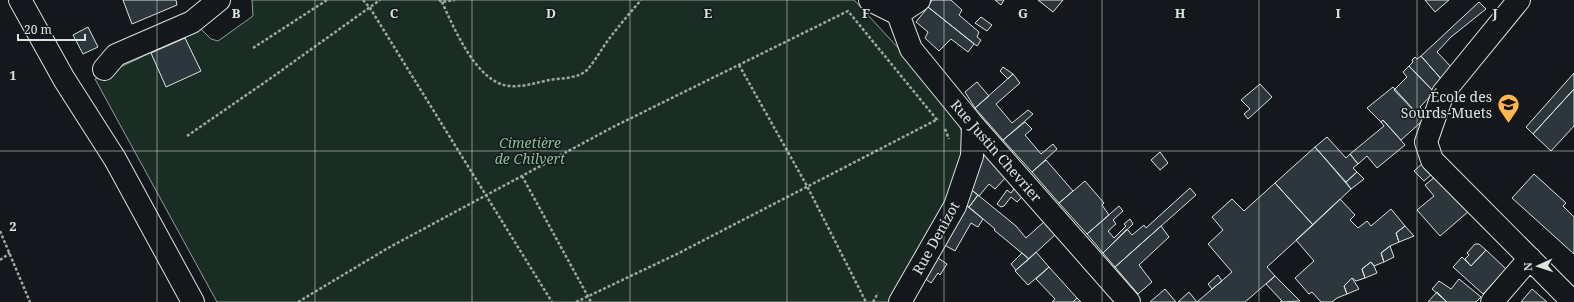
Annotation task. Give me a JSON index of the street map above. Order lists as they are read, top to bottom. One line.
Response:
{"streets":{"street":["Rue Justin Chevrier","Rue Denizot"]},"crossings":[["Rue Justin Chevrier","Rue Denizot"]],"parks":["Cimetière de Chilvert"],"places":{"school or university":["École des Sourds-Muets"]},"scale_bar":"20 m","north":"left","grid":{"columns":["B","C","D","E","F","G","H","I","J"],"rows":["1","2"]}}
